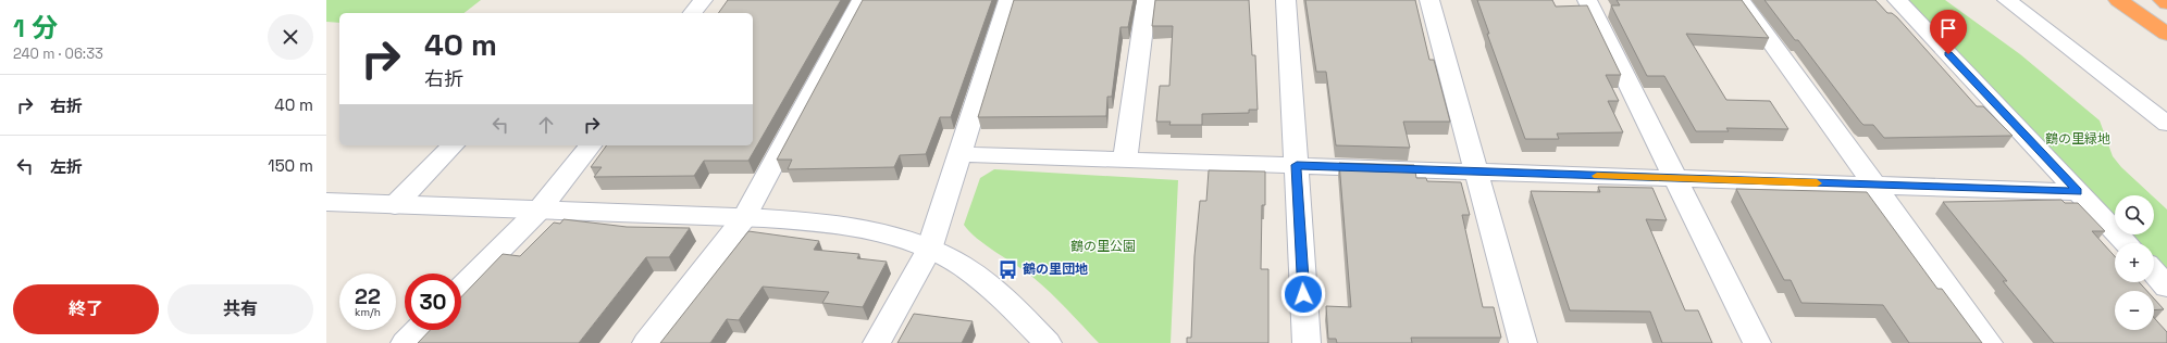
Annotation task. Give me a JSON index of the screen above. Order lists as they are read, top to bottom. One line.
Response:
{"parks":["鶴の里緑地","鶴の里公園"],"places":{"bus stop":["鶴の里団地"]},"page":{"heading":["1 分","240 m · 06:33"],"turn":["40 m","右折"],"list":[{"name":"右折","value":"40 m"},{"name":"左折","value":"150 m"}],"map_buttons":["+","−"],"speed":"22 km/h","limit":"30","buttons":["終了","共有"]}}
